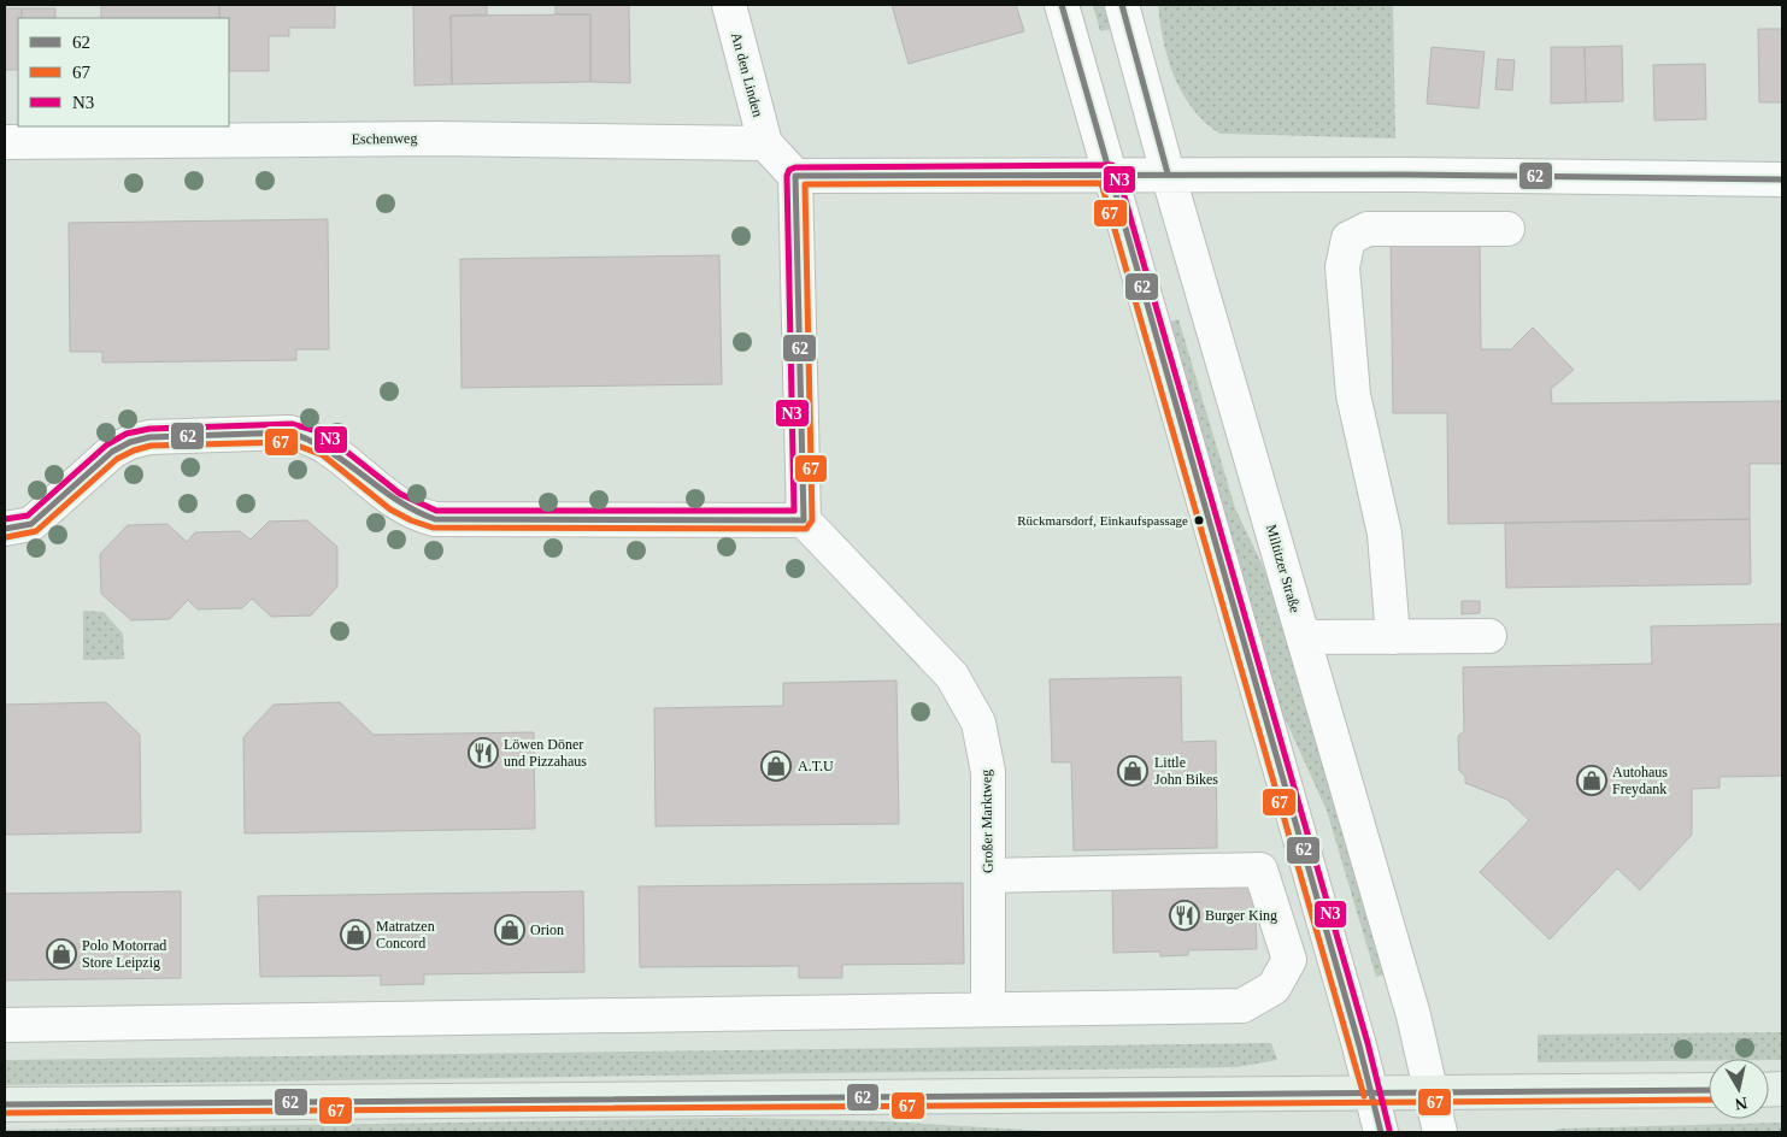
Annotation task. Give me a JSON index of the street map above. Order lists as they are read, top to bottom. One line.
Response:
{"streets":{"street":["An den Linden","Eschenweg","Miltitzer Straße","Großer Marktweg"]},"crossings":[["An den Linden","Eschenweg"]],"places":{"other":["Rückmarsdorf, Einkaufspassage"],"restaurant":["Löwen Döner und Pizzahaus","Burger King"],"shop":["A.T.U","Little John Bikes","Autohaus Freydank","Orion","Matratzen Concord","Polo Motorrad Store Leipzig"]},"lines":["transit line 62","transit line N3","transit line 67"],"legend":["62","67","N3"],"north":"bottom"}
